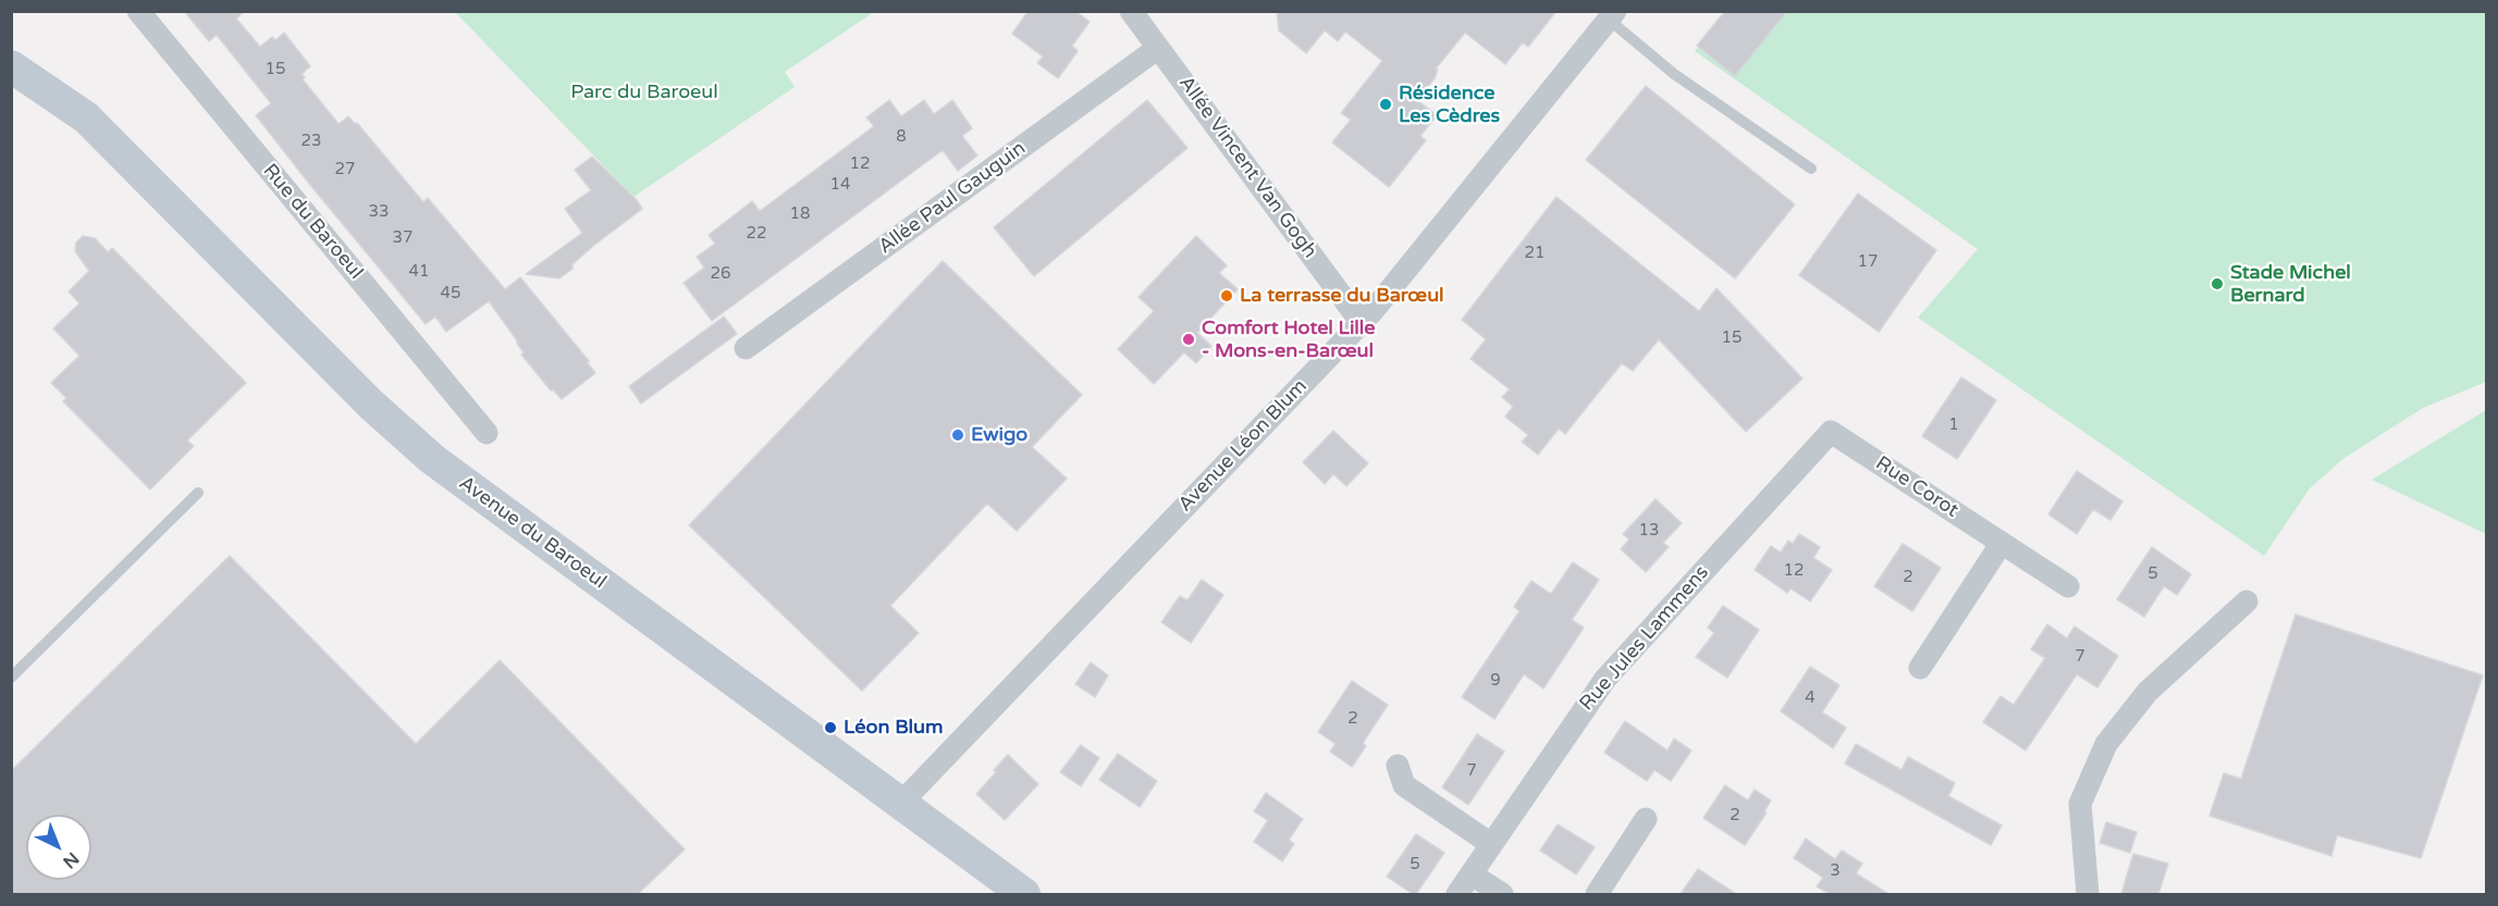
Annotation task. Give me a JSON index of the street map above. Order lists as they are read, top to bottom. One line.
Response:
{"streets":{"main road":["Avenue du Baroeul"],"street":["Allée Vincent Van Gogh","Allée Paul Gauguin","Rue du Baroeul","Avenue Léon Blum","Rue Corot","Rue Jules Lammens"]},"crossings":[["Allée Vincent Van Gogh","Allée Paul Gauguin"],["Allée Vincent Van Gogh","Avenue Léon Blum"],["Avenue Léon Blum","Avenue du Baroeul"],["Rue Corot","Rue Jules Lammens"]],"parks":["Parc du Baroeul"],"places":["Résidence Les Cèdres","Stade Michel Bernard","La terrasse du Barœul","Comfort Hotel Lille - Mons-en-Barœul","Ewigo","Léon Blum"],"house_numbers":["15","8","23","12","27","14","33","18","22","37","21","17","41","26","45","15","1","13","12","5","2","7","9","4","2","7","2","5","3"],"north":"bottom right"}
